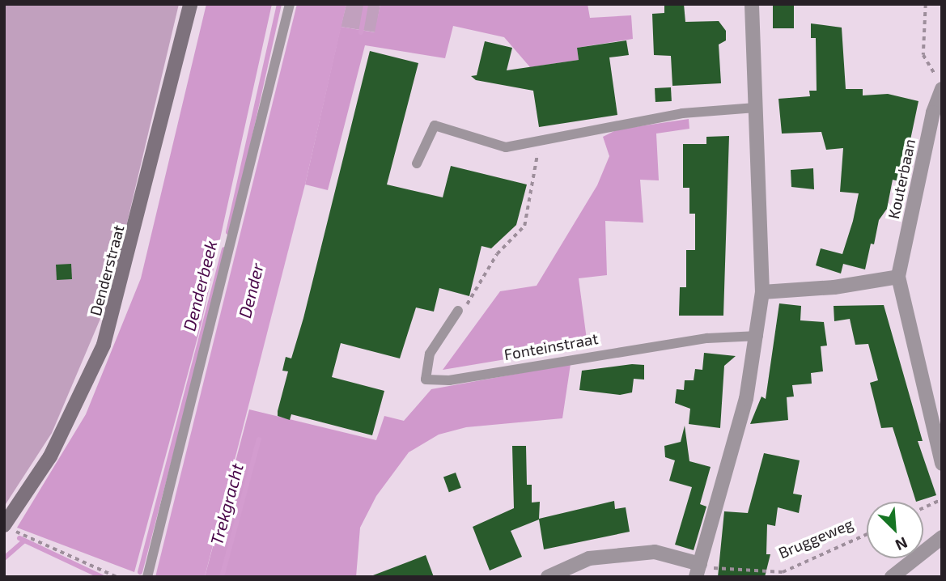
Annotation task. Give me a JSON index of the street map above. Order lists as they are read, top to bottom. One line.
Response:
{"streets":{"street":["Kouterbaan","Denderstraat"],"lane":["Fonteinstraat"],"path":["Bruggeweg"]},"water":["Denderbeek","Dender","Trekgracht"],"north":"bottom right"}
